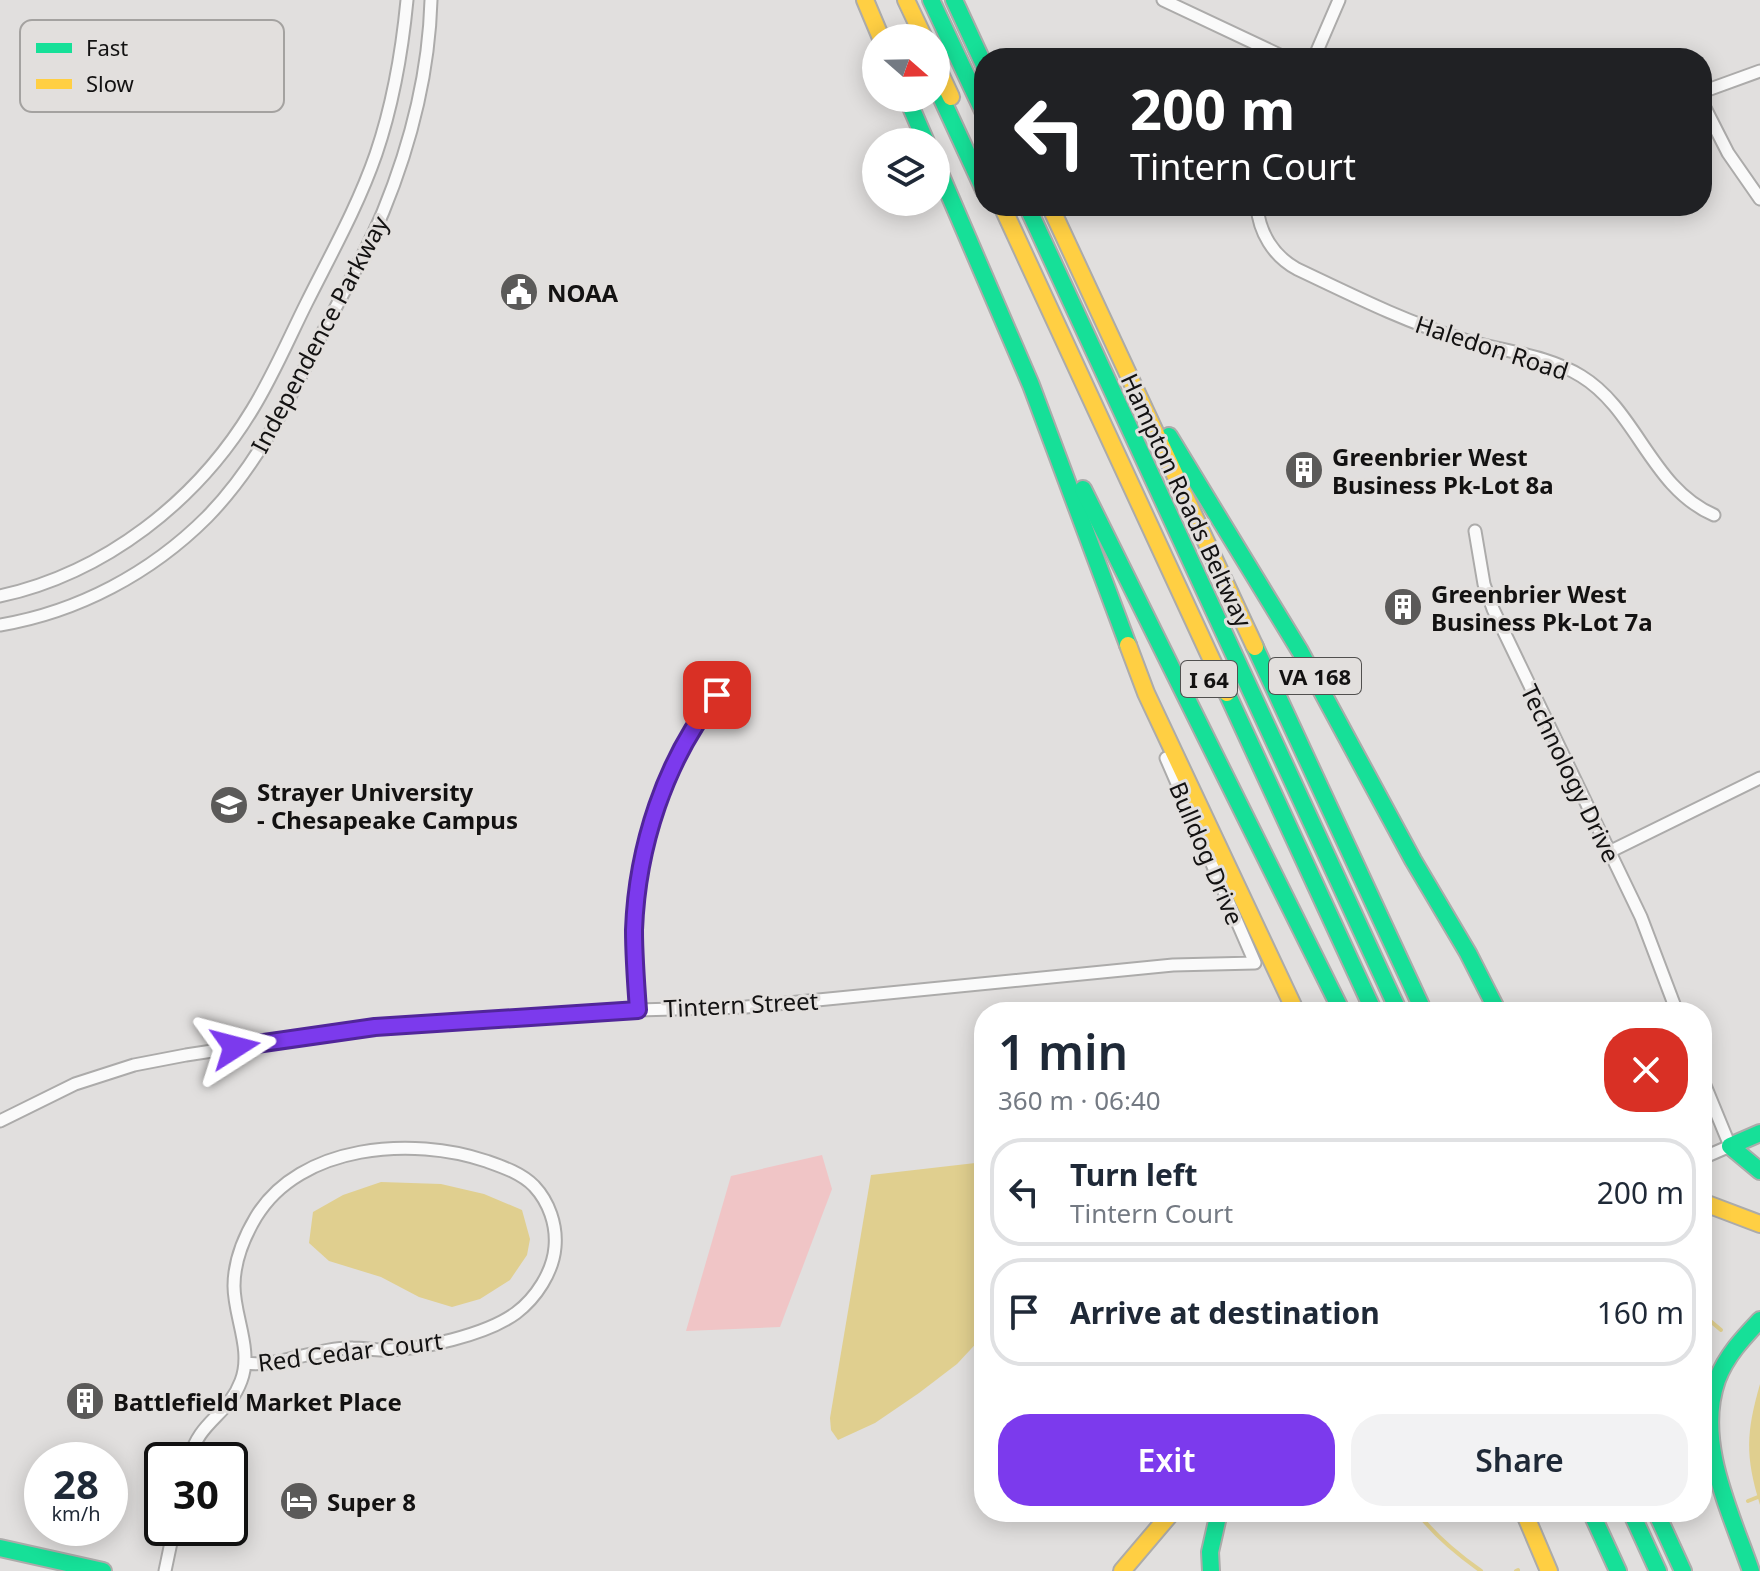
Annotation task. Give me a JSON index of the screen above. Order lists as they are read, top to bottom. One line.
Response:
{"streets":{"main road":["Hampton Roads Beltway","VA 168","I 64"],"street":["Independence Parkway","Haledon Road","Technology Drive","Bulldog Drive","Tintern Street","Red Cedar Court"]},"crossings":[["Hampton Roads Beltway","VA 168"],["Bulldog Drive","Tintern Street"]],"places":{"public building":["NOAA"],"building":["Greenbrier West Business Pk-Lot 8a","Greenbrier West Business Pk-Lot 7a","Battlefield Market Place"],"school or university":["Strayer University - Chesapeake Campus"],"hotel":["Super 8"]},"legend":["Fast","Slow"],"north":"right","page":{"turn":["200 m","Tintern Court"],"heading":["1 min","360 m · 06:40"],"list":[{"name":"Turn left","note":"Tintern Court","value":"200 m"},{"name":"Arrive at destination","value":"160 m"}],"buttons":["Exit","Share"],"speed":"28 km/h","limit":"30"}}
